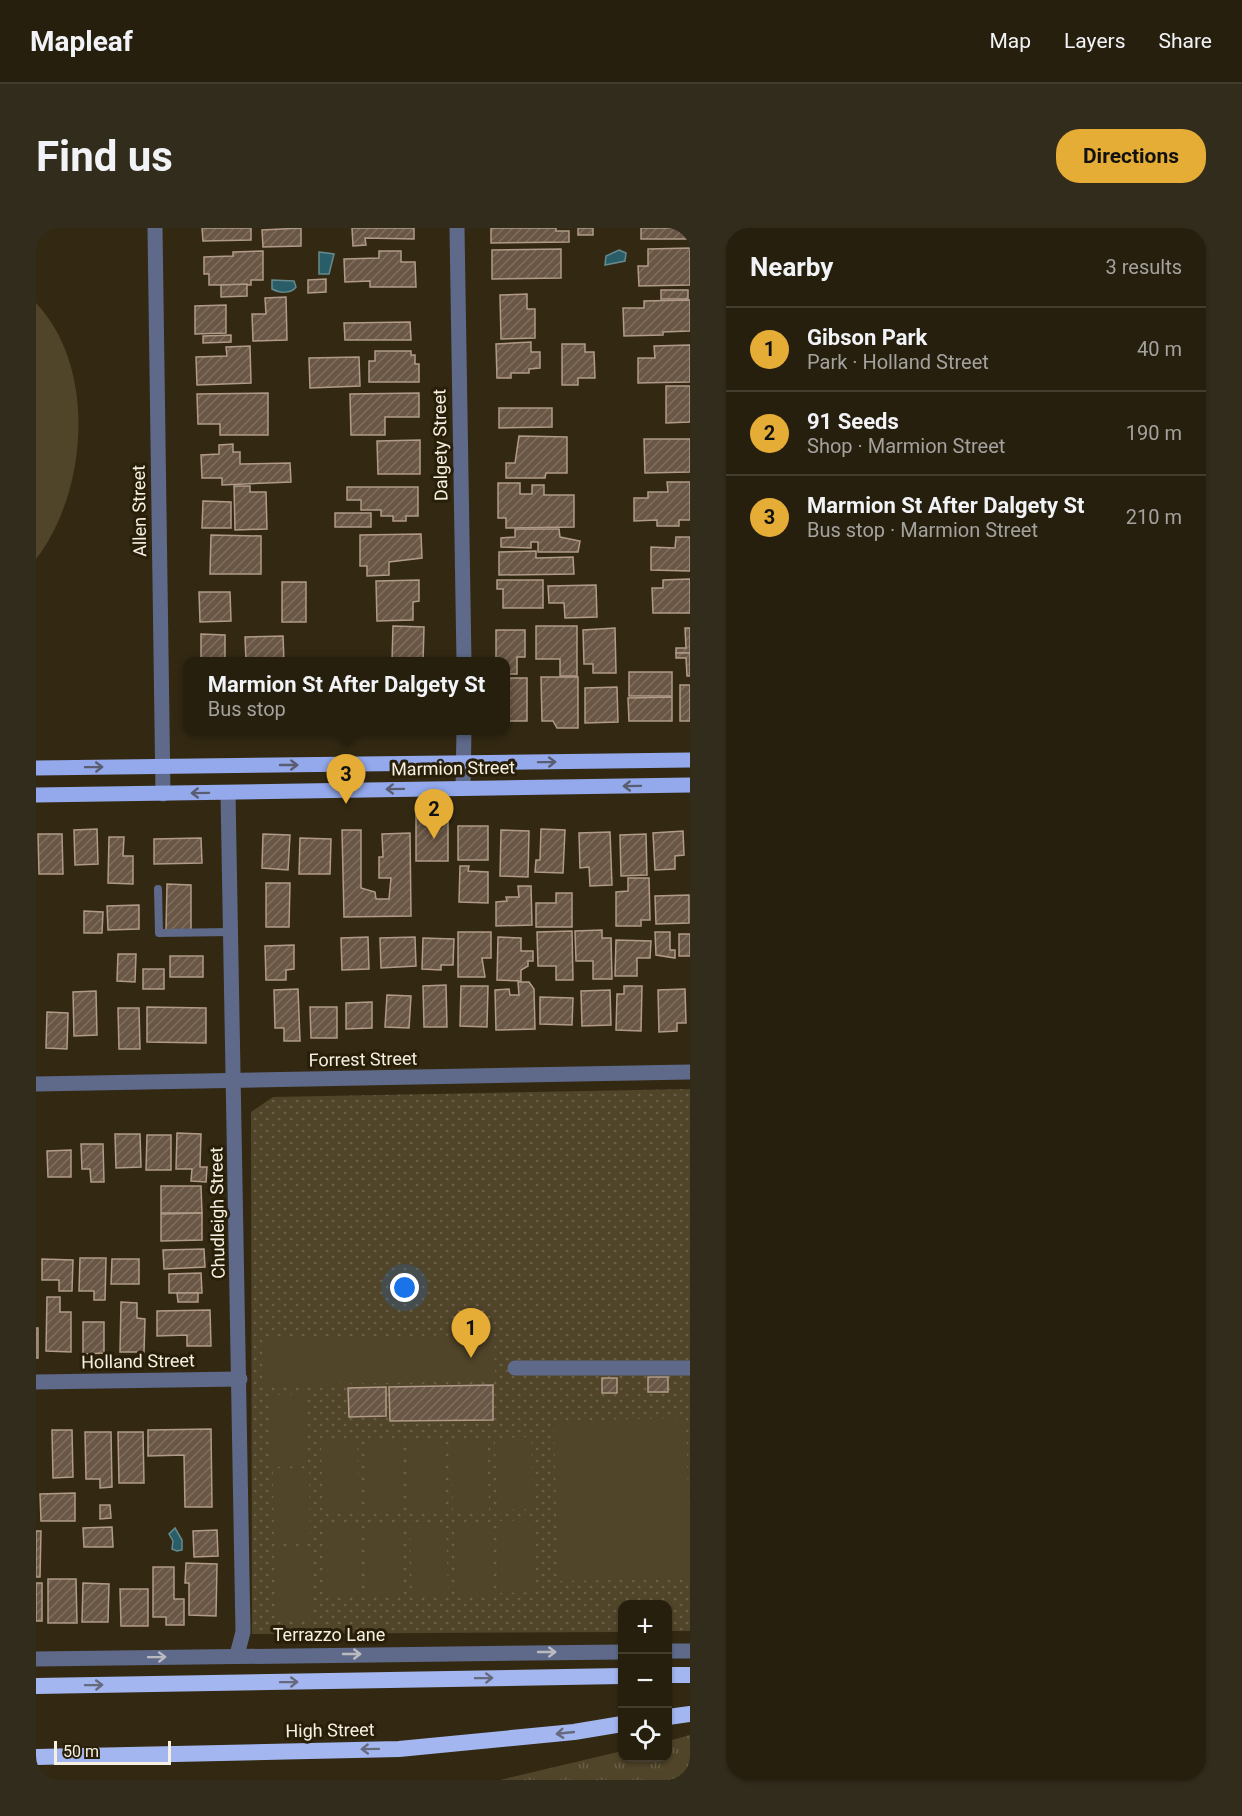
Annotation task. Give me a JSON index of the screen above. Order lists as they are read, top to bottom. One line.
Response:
{"streets":{"highway":["High Street"],"main road":["Marmion Street"],"street":["Dalgety Street","Allen Street","Forrest Street","Chudleigh Street","Holland Street","Terrazzo Lane"]},"crossings":[["Allen Street","Marmion Street"],["Marmion Street","Chudleigh Street"],["Forrest Street","Chudleigh Street"],["Chudleigh Street","Holland Street"],["Chudleigh Street","Terrazzo Lane"]],"one_way":["Terrazzo Lane"],"scale_bar":"50 m","page":{"header":"Mapleaf","nav":["Map","Layers","Share"],"buttons":"Directions","title":"Find us","heading":["Nearby","3 results"],"list":[{"mark":"1","name":"Gibson Park","note":"Park · Holland Street","value":"40 m"},{"mark":"2","name":"91 Seeds","note":"Shop · Marmion Street","value":"190 m"},{"mark":"3","name":"Marmion St After Dalgety St","note":"Bus stop · Marmion Street","value":"210 m"}],"popup":["Marmion St After Dalgety St","Bus stop"],"pins":["3","2","1"],"map_buttons":["+","−"],"scale":"50 m"}}
